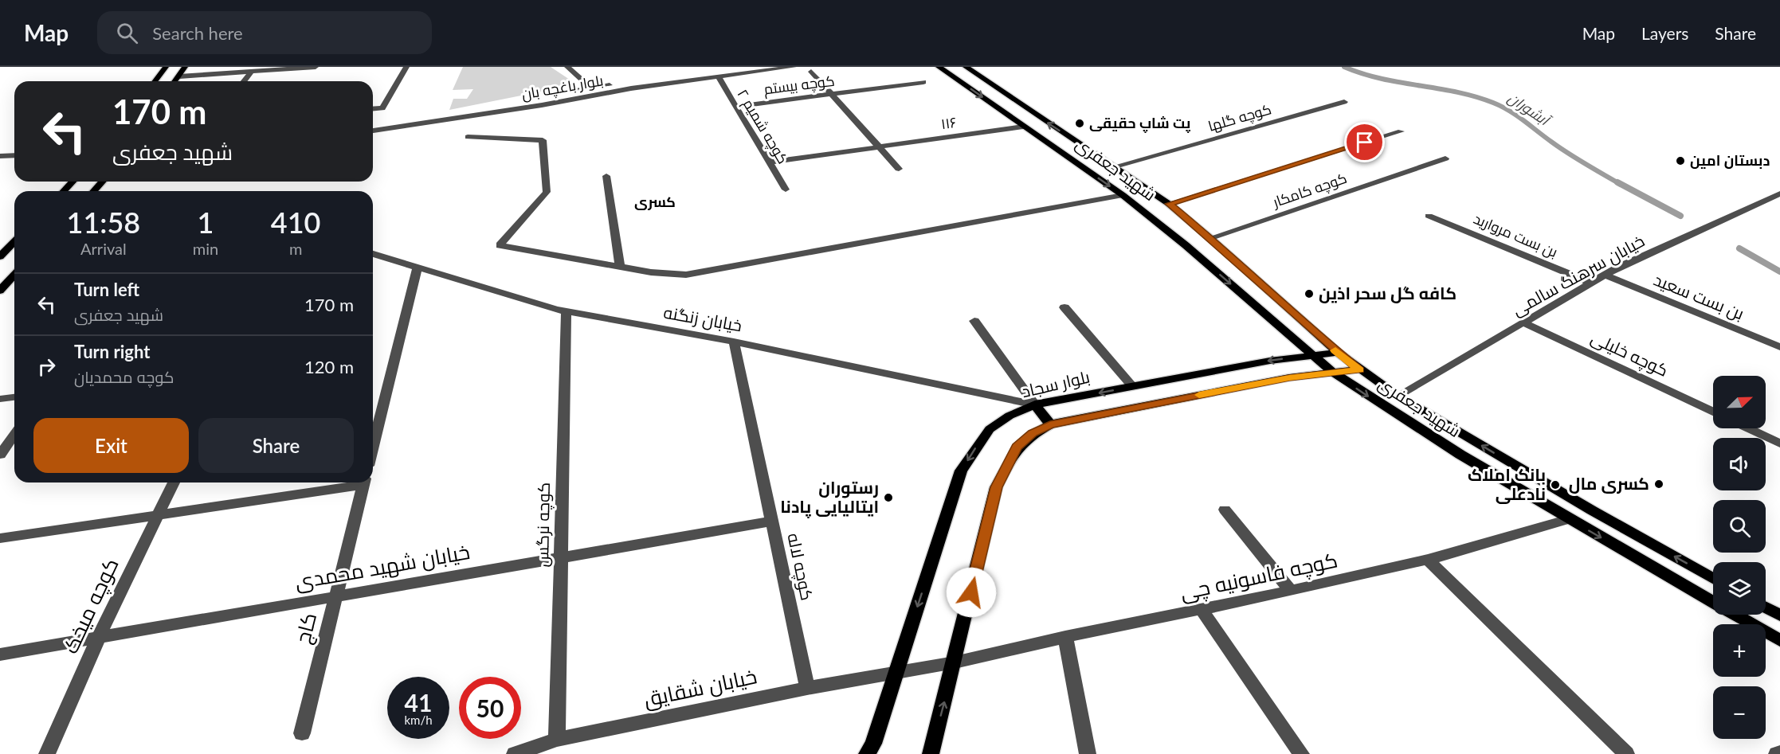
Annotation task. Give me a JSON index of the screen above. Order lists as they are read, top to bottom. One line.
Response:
{"streets":{"main road":["شهید جعفری","بلوار سجاد"],"street":["کوچه بیستم","بلوار باغچه بان","کوچه گلها","۱۱۶","کوچه شمیم ۲","کوچه کامکار","بن بست مروارید","خیابان سرهنگ سالمی","بن بست سعید","خیابان زنگنه","کوچه خلیلی","کوچه نرگس","خیابان شهید محمدی","کوچه لاله","کوچه فاسونیه چی","کوچه میخک","کاج","خیابان شقایق"]},"crossings":[["کوچه بیستم","کوچه شمیم ۲"],["بلوار باغچه بان","کوچه شمیم ۲"],["کوچه گلها","شهید جعفری"],["۱۱۶","کوچه شمیم ۲"],["۱۱۶","شهید جعفری"],["شهید جعفری","کوچه کامکار"],["شهید جعفری","خیابان سرهنگ سالمی"],["شهید جعفری","بلوار سجاد"],["شهید جعفری","کوچه فاسونیه چی"],["بن بست مروارید","خیابان سرهنگ سالمی"],["خیابان سرهنگ سالمی","بن بست سعید"],["خیابان سرهنگ سالمی","کوچه خلیلی"],["خیابان زنگنه","بلوار سجاد"],["خیابان زنگنه","کوچه نرگس"],["خیابان زنگنه","کوچه لاله"],["بلوار سجاد","کوچه فاسونیه چی"],["بلوار سجاد","خیابان شقایق"],["کوچه نرگس","خیابان شهید محمدی"],["کوچه نرگس","خیابان شقایق"],["خیابان شهید محمدی","کوچه لاله"],["خیابان شهید محمدی","کوچه میخک"],["خیابان شهید محمدی","کاج"],["کوچه لاله","خیابان شقایق"],["کوچه فاسونیه چی","خیابان شقایق"]],"one_way":["بلوار سجاد"],"districts":["کسری"],"water":["آبشوران"],"places":["پت شاپ حقیقی","دبستان امین","کافه گل سحر اذین","کسری مال","بانک املاک نادعلی","رستوران ایتالیایی پادنا"],"north":"top right","page":{"header":"Map","search":"Search here","nav":["Map","Layers","Share"],"turn":["170 m","شهید جعفری"],"eta":["11:58","Arrival","1","min","410","m"],"list":[{"name":"Turn left","note":"شهید جعفری","value":"170 m"},{"name":"Turn right","note":"کوچه محمدیان","value":"120 m"}],"map_buttons":["+","−"],"buttons":["Exit","Share"],"speed":"41 km/h","limit":"50"}}
